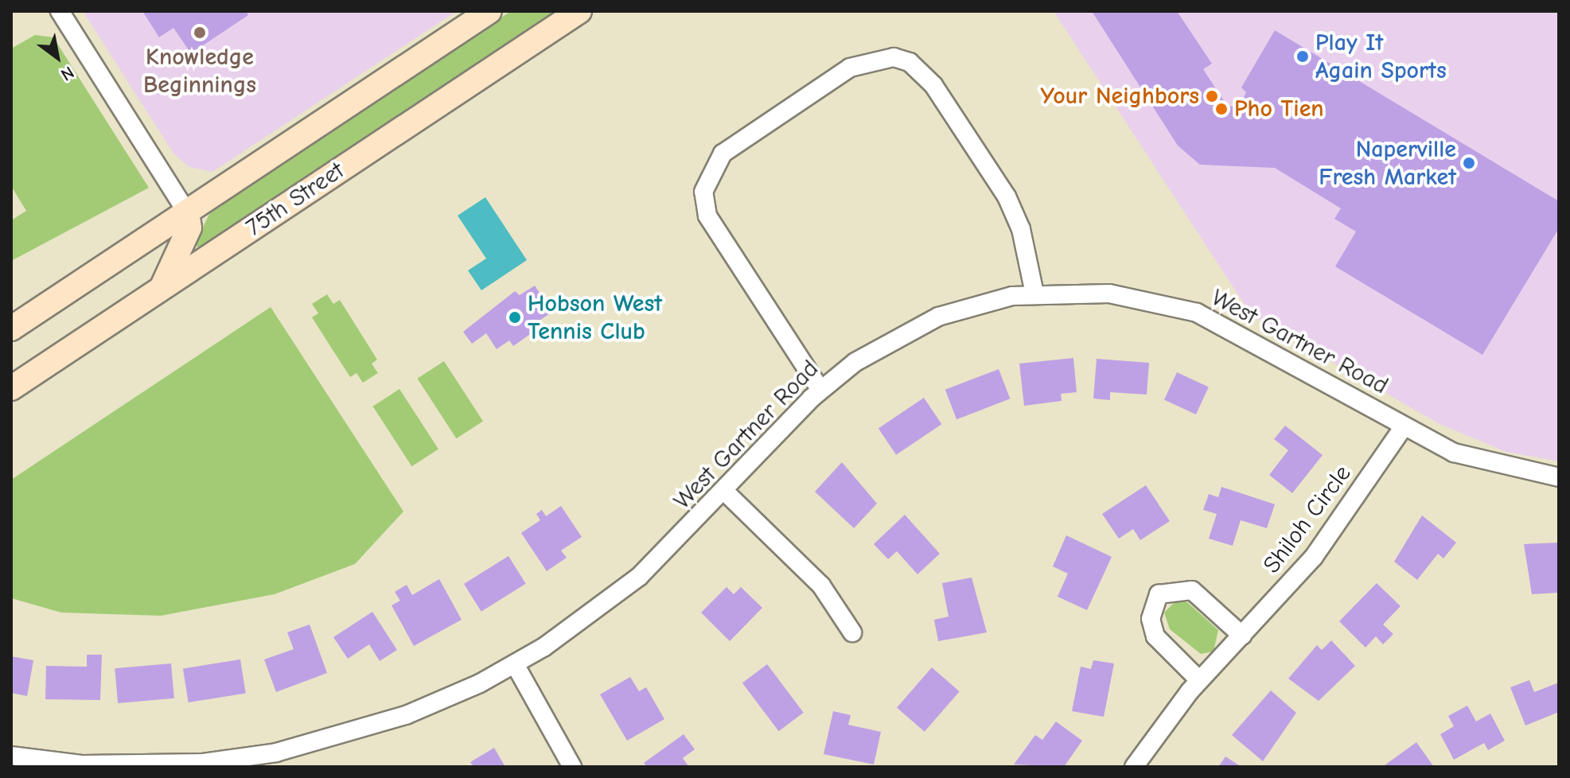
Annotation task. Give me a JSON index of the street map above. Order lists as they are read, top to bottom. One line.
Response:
{"streets":{"main road":["75th Street"],"street":["West Gartner Road","Shiloh Circle"]},"crossings":[["West Gartner Road","Shiloh Circle"]],"places":["Knowledge Beginnings","Play It Again Sports","Your Neighbors","Pho Tien","Naperville Fresh Market","Hobson West Tennis Club"],"north":"bottom right"}
